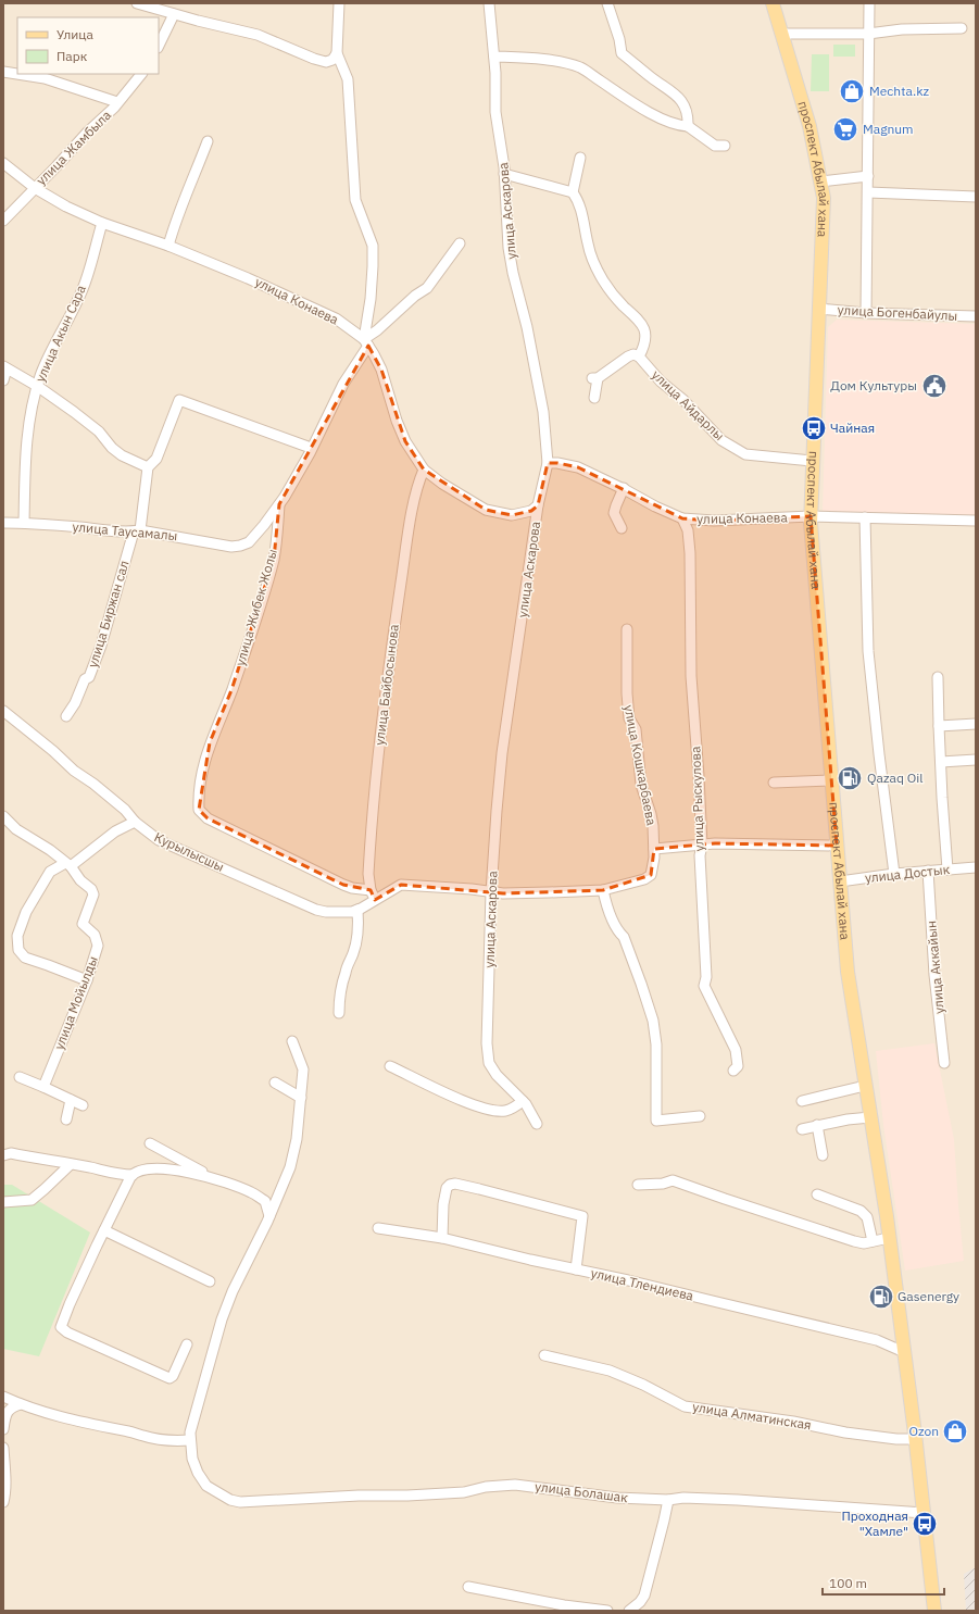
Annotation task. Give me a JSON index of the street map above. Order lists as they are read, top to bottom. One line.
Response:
{"streets":{"main road":["проспект Абылай хана"],"street":["улица Жамбыла","улица Аскарова","улица Конаева","улица Богенбайулы","улица Акын Сара","улица Айдарлы","улица Таусамалы","улица Жибек Жолы","улица Биржан сал","улица Байбосынова","улица Кошкарбаева","улица Рыскулова","Курылысшы","улица Достык","улица Аккайын","улица Мойылды","улица Тлендиева","улица Алматинская","улица Болашак"]},"crossings":[["улица Жамбыла","улица Конаева"],["проспект Абылай хана","улица Конаева"],["проспект Абылай хана","улица Богенбайулы"],["проспект Абылай хана","улица Айдарлы"],["проспект Абылай хана","улица Достык"],["проспект Абылай хана","улица Тлендиева"],["проспект Абылай хана","улица Алматинская"],["проспект Абылай хана","улица Болашак"],["улица Аскарова","улица Конаева"],["улица Конаева","улица Акын Сара"],["улица Конаева","улица Жибек Жолы"],["улица Конаева","улица Байбосынова"],["улица Конаева","улица Рыскулова"],["улица Акын Сара","улица Таусамалы"],["улица Таусамалы","улица Жибек Жолы"],["улица Таусамалы","улица Биржан сал"],["улица Жибек Жолы","улица Биржан сал"],["улица Жибек Жолы","улица Байбосынова"],["улица Достык","улица Аккайын"]],"places":{"shop":["Mechta.kz","Ozon"],"supermarket":["Magnum"],"public building":["Дом Культуры"],"bus stop":["Чайная","Проходная \"Хамле\""],"fuel station":["Qazaq Oil","Gasenergy"]},"legend":["Улица","Парк"],"scale_bar":"100 m"}
